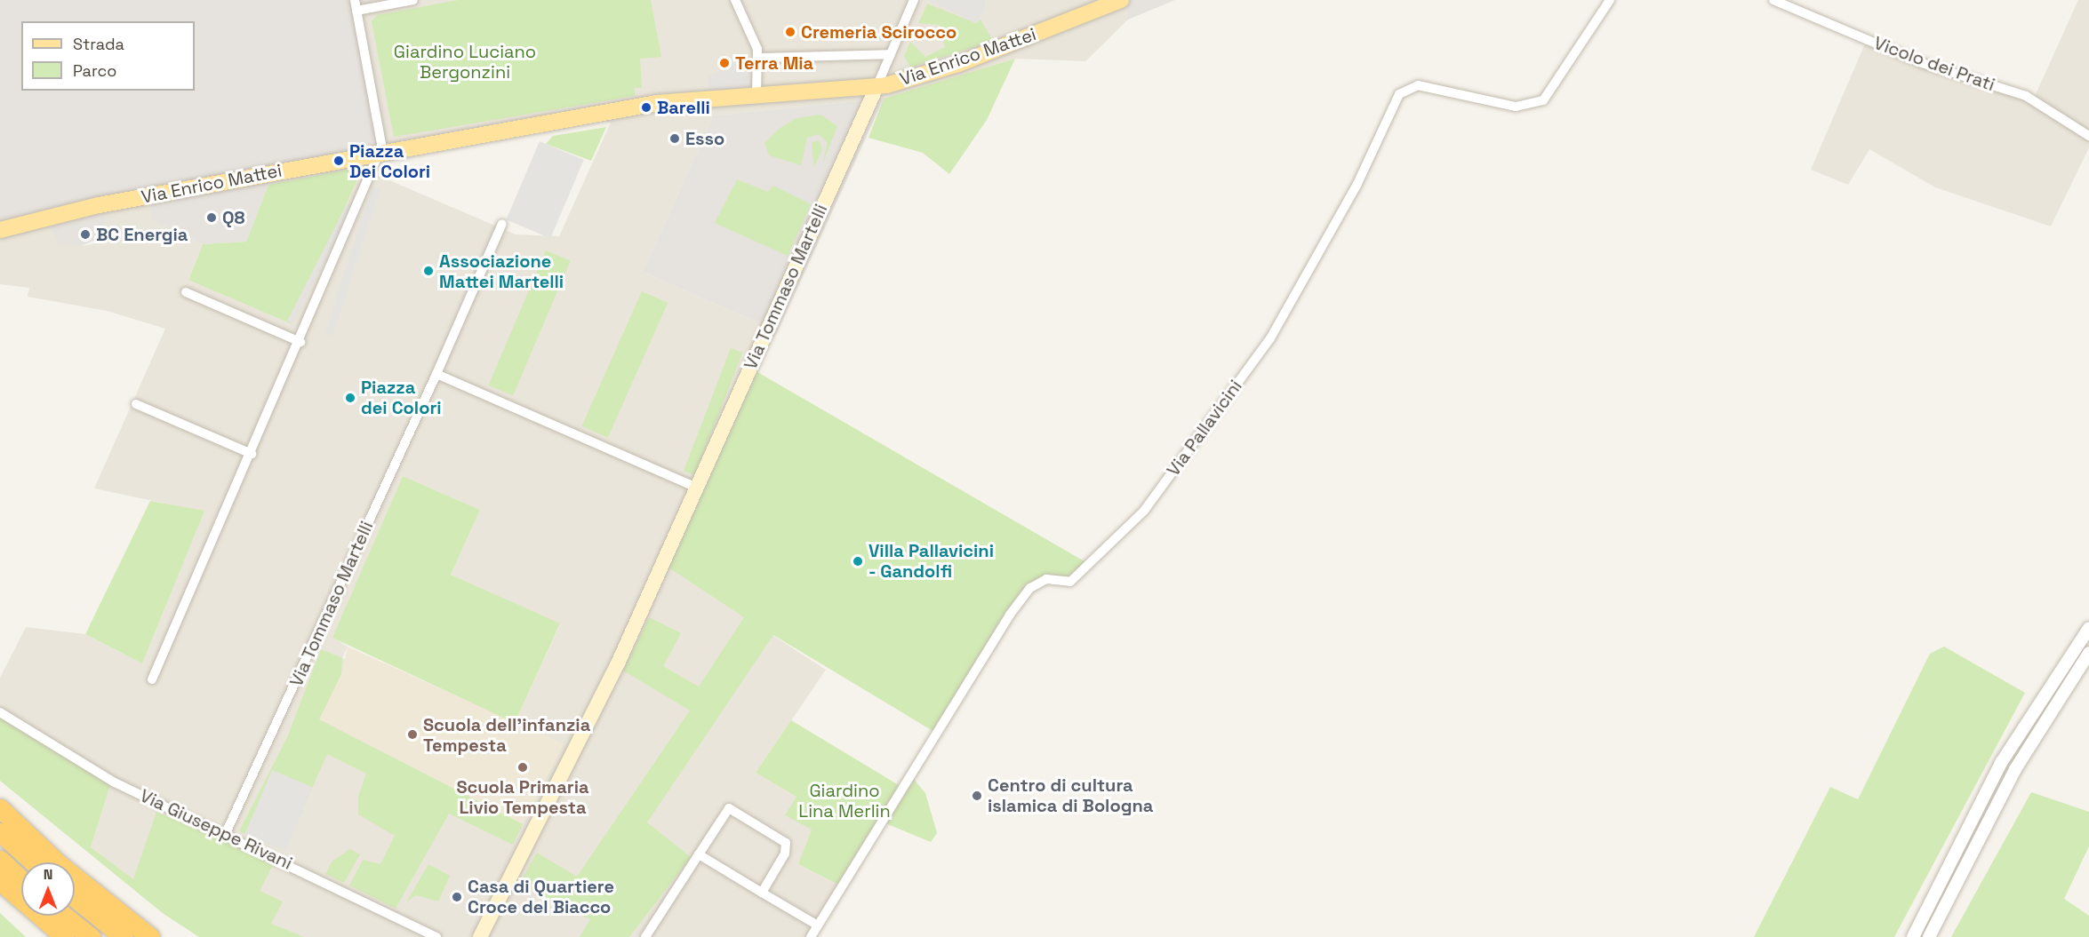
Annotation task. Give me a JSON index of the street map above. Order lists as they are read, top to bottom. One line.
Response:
{"streets":{"main road":["Via Enrico Mattei","Via Tommaso Martelli"],"street":["Vicolo dei Prati","Via Pallavicini","Via Giuseppe Rivani"]},"crossings":[["Via Enrico Mattei","Via Tommaso Martelli"],["Via Tommaso Martelli","Via Giuseppe Rivani"]],"parks":["Giardino Luciano Bergonzini","Giardino Lina Merlin"],"places":["Cremeria Scirocco","Terra Mia","Barelli","Esso","Piazza Dei Colori","Q8","BC Energia","Associazione Mattei Martelli","Piazza dei Colori","Villa Pallavicini - Gandolfi","Scuola dell'infanzia Tempesta","Scuola Primaria Livio Tempesta","Centro di cultura islamica di Bologna","Casa di Quartiere Croce del Biacco"],"legend":["Strada","Parco"],"north":"top"}
